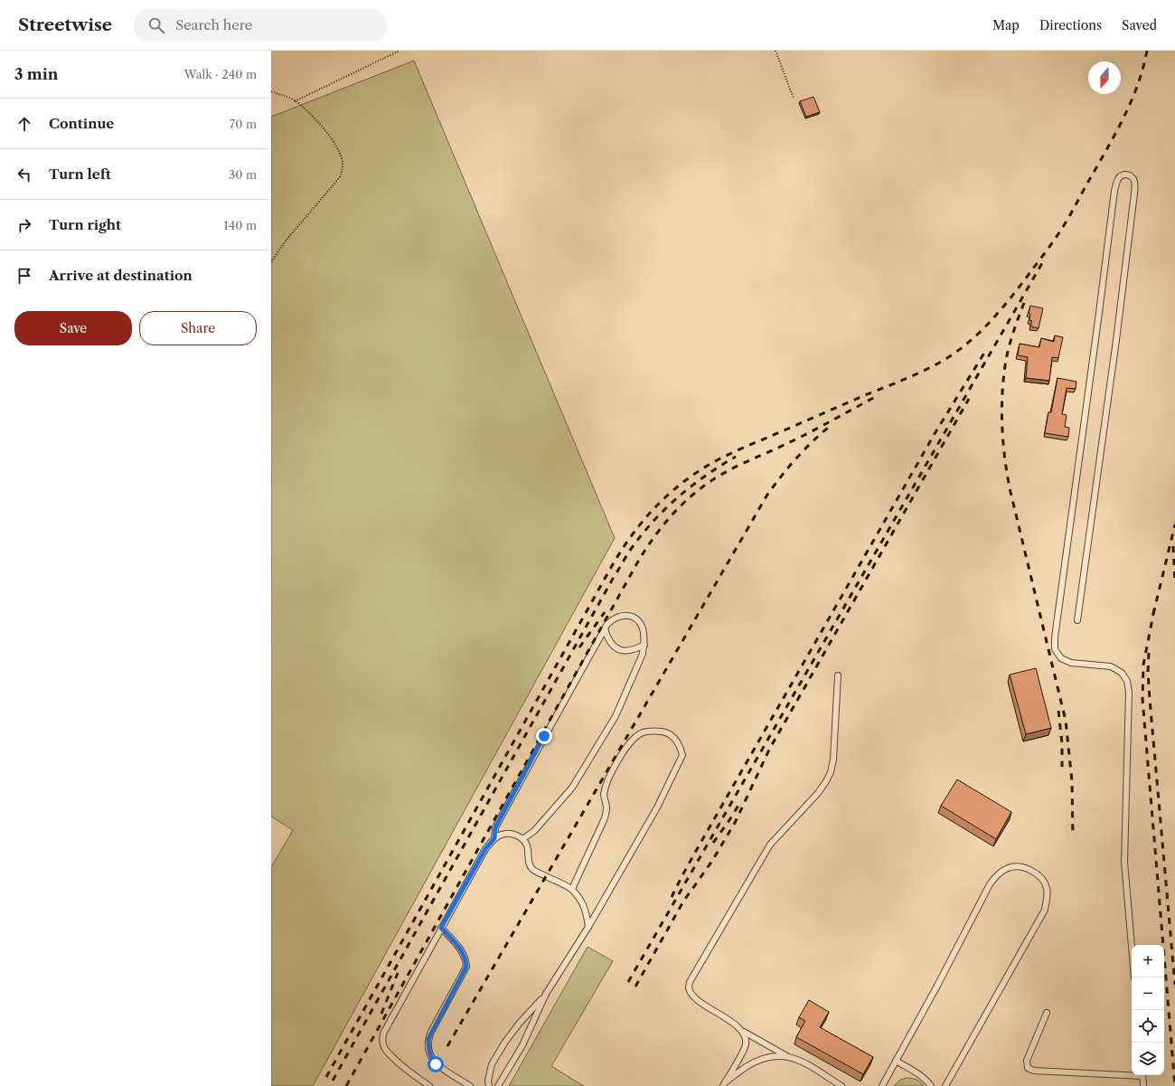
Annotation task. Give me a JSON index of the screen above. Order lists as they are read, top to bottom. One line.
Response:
{"north":"bottom","page":{"header":"Streetwise","search":"Search here","nav":["Map","Directions","Saved"],"heading":["3 min","Walk · 240 m"],"list":[["Continue","70 m"],["Turn left","30 m"],["Turn right","140 m"],"Arrive at destination"],"buttons":["Save","Share"],"map_buttons":["+","−"]}}
